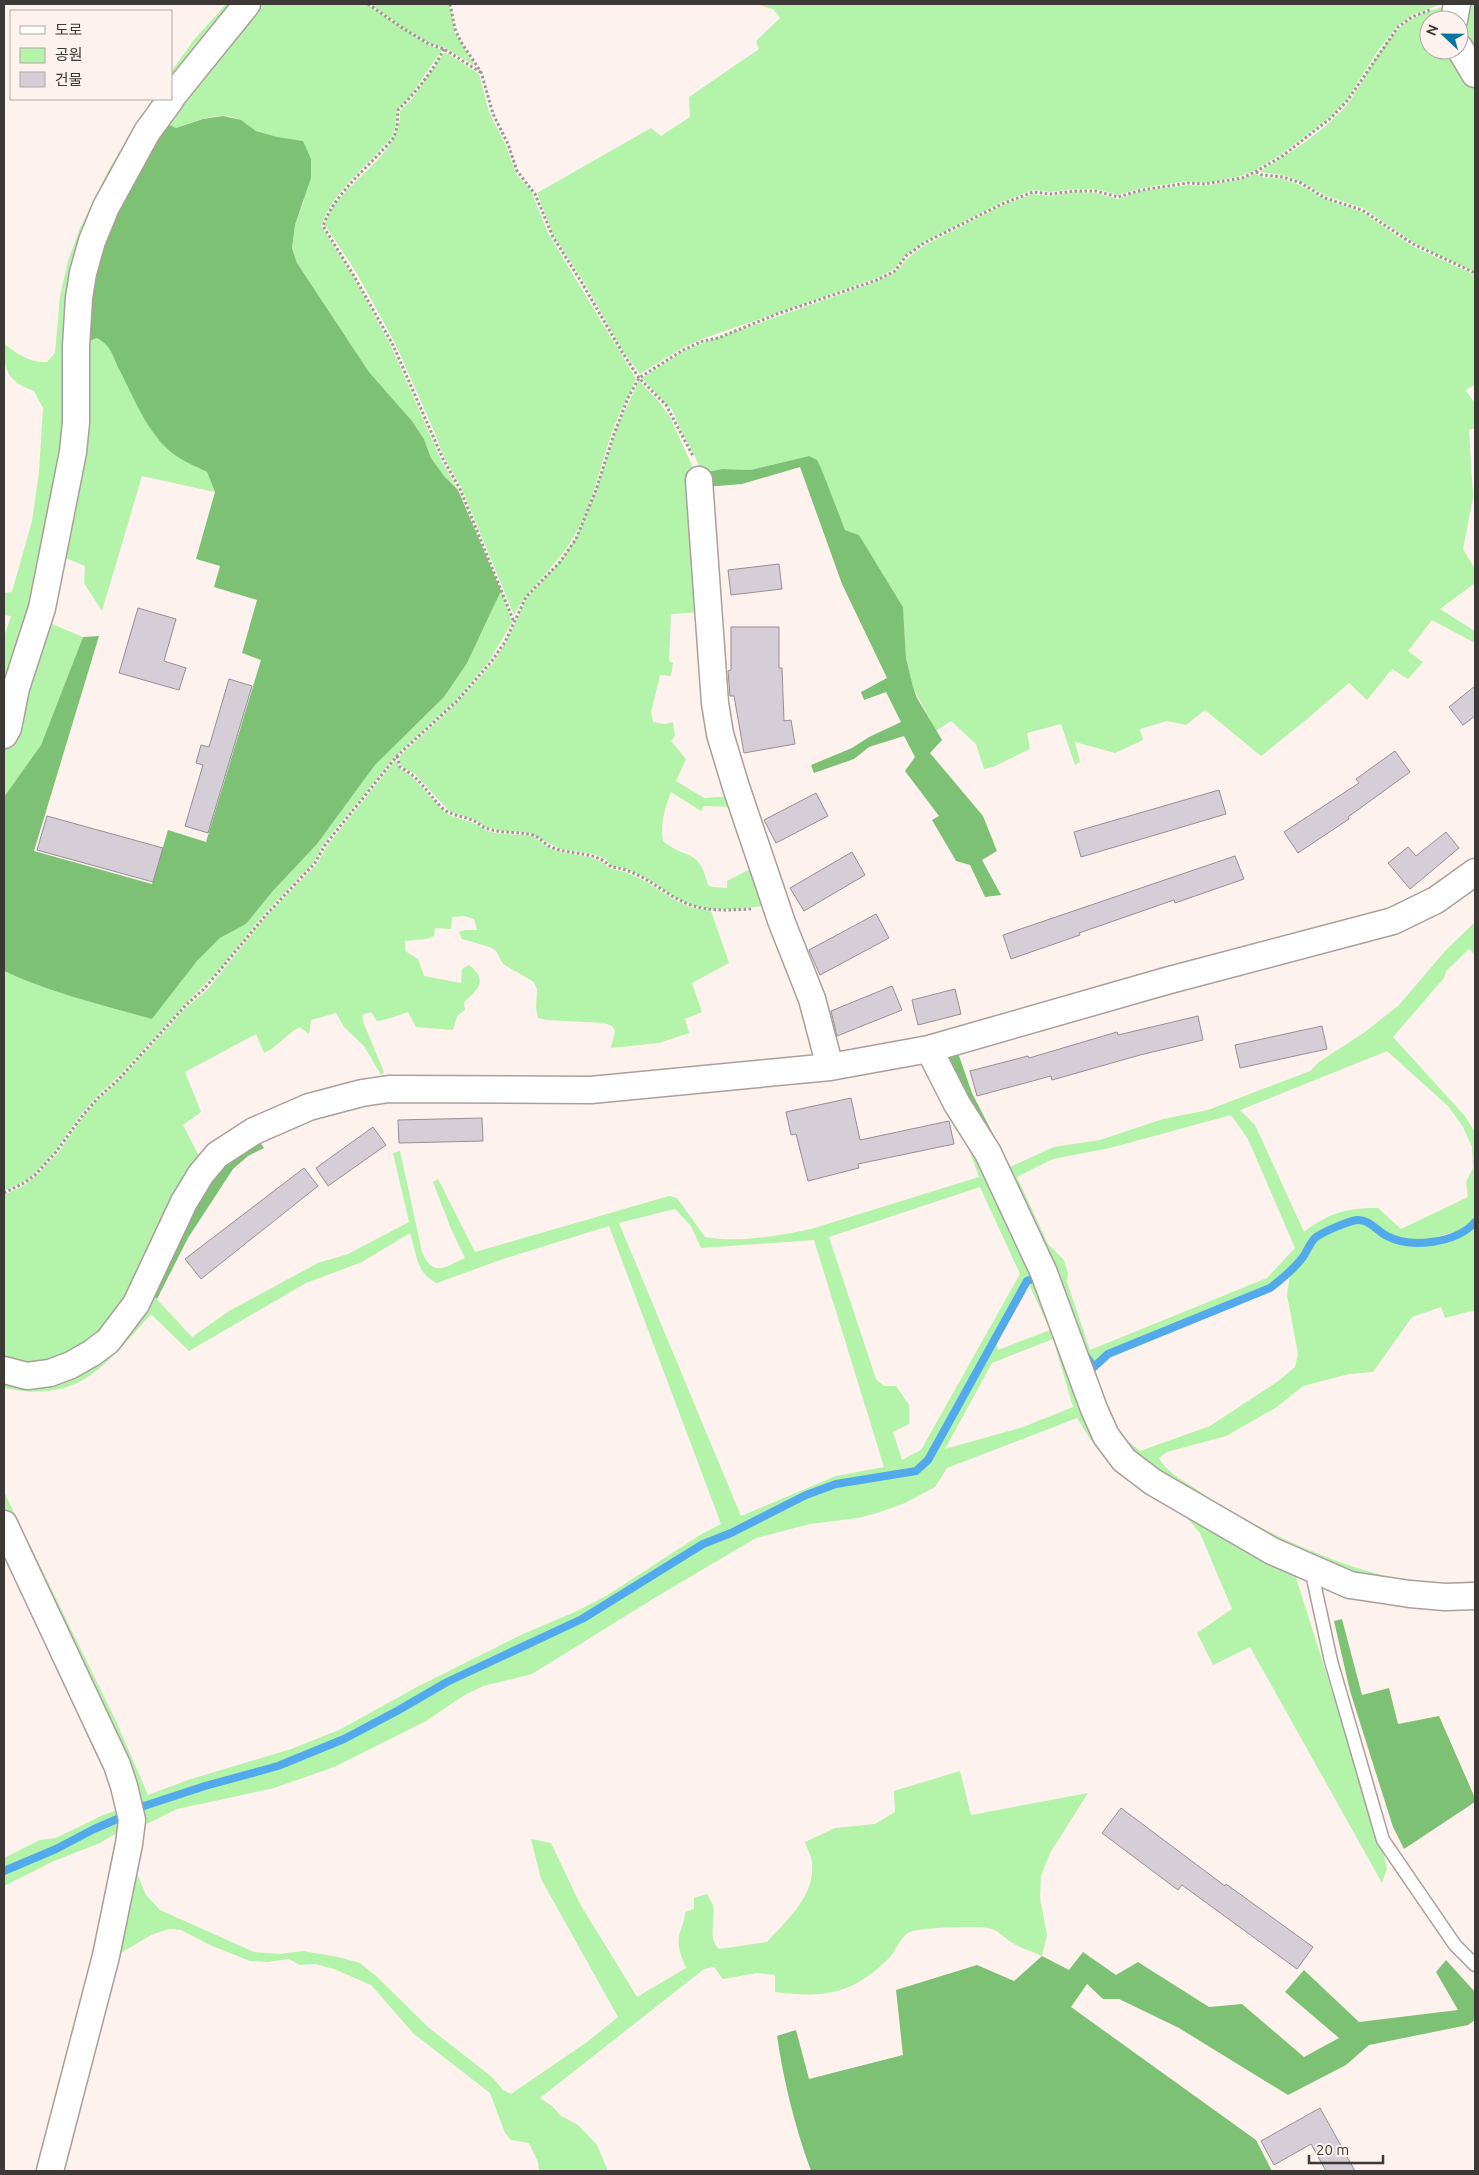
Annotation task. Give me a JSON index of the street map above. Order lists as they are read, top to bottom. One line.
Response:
{"legend":["도로","공원","건물"],"scale_bar":"20 m","north":"left"}
